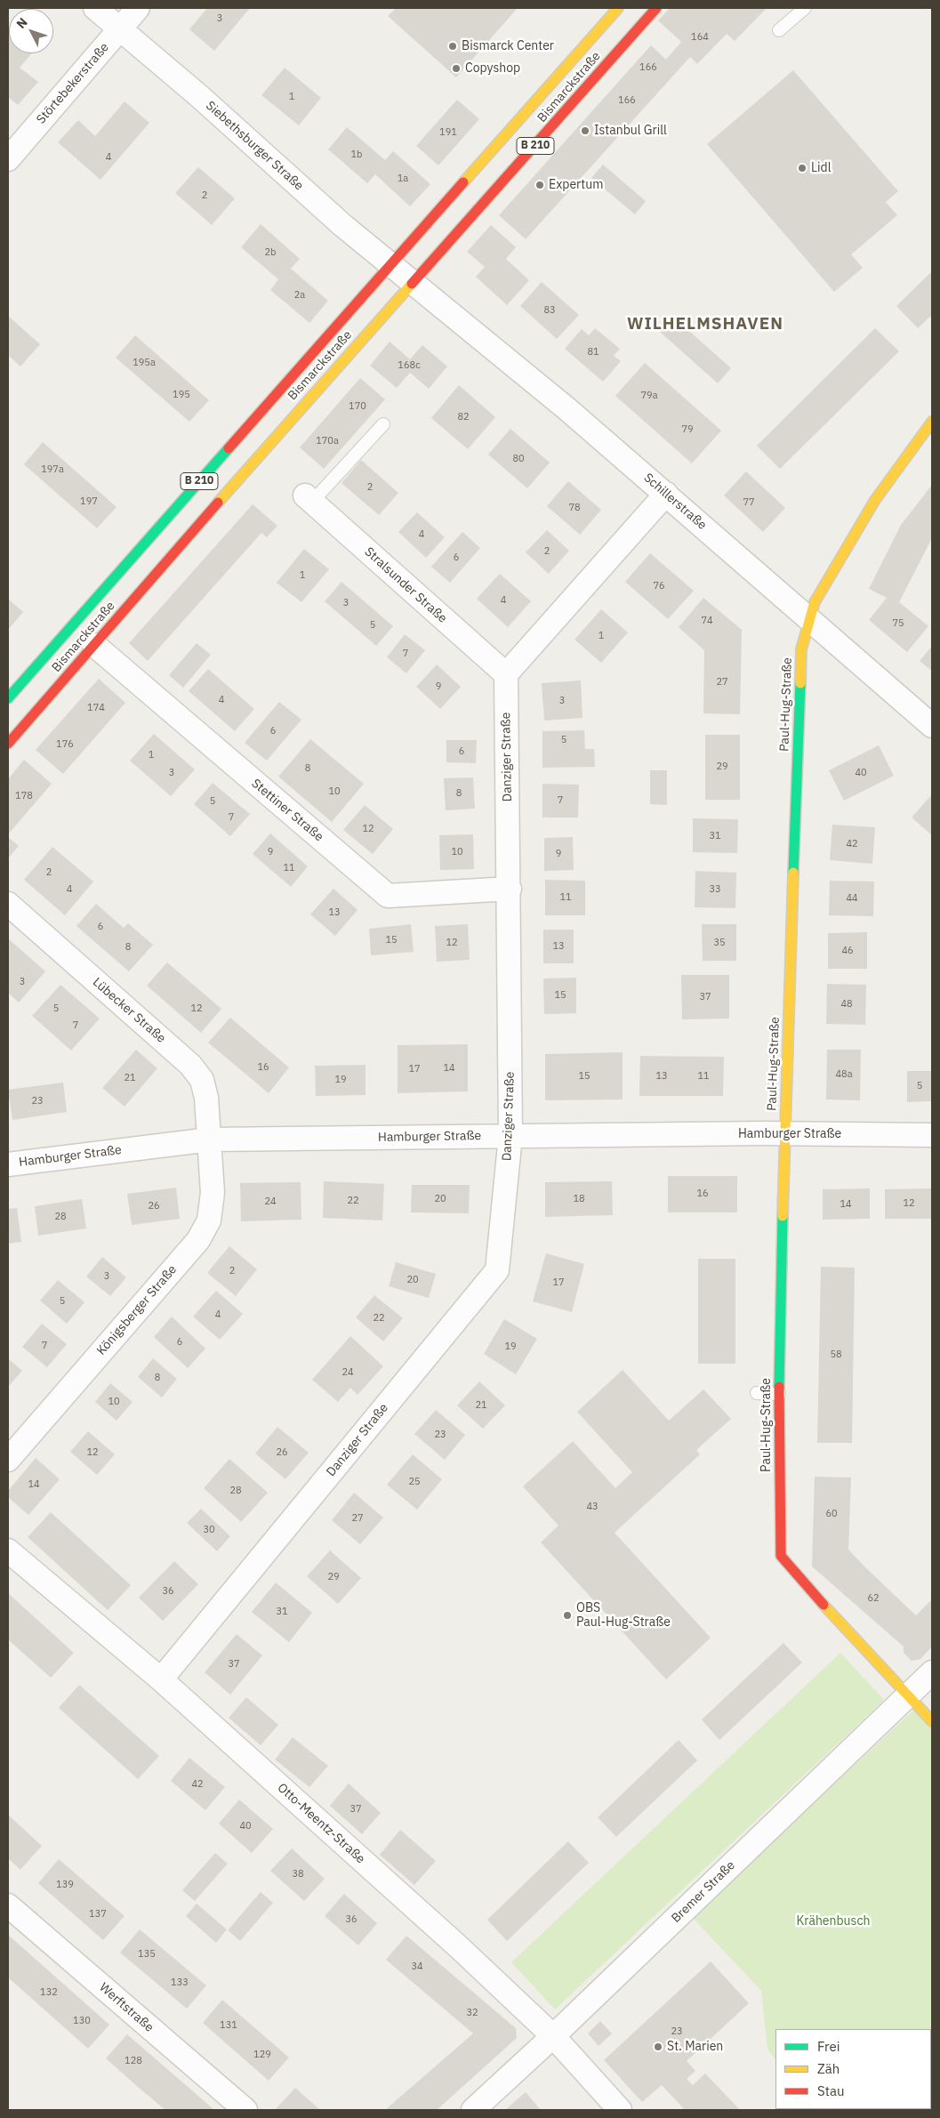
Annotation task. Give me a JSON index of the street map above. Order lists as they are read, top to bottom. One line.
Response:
{"streets":{"main road":["Bismarckstraße","B 210","Paul-Hug-Straße"],"street":["Störtebekerstraße","Siebethsburger Straße","Schillerstraße","Stralsunder Straße","Danziger Straße","Stettiner Straße","Lübecker Straße","Hamburger Straße","Königsberger Straße","Otto-Meentz-Straße","Bremer Straße","Werftstraße"]},"crossings":[["Störtebekerstraße","Siebethsburger Straße"],["Bismarckstraße","Siebethsburger Straße"],["Bismarckstraße","Schillerstraße"],["Bismarckstraße","Stettiner Straße"],["Siebethsburger Straße","Schillerstraße"],["Schillerstraße","Paul-Hug-Straße"],["Stralsunder Straße","Danziger Straße"],["Paul-Hug-Straße","Hamburger Straße"],["Paul-Hug-Straße","Bremer Straße"],["Danziger Straße","Stettiner Straße"],["Danziger Straße","Hamburger Straße"],["Danziger Straße","Otto-Meentz-Straße"],["Lübecker Straße","Hamburger Straße"],["Lübecker Straße","Königsberger Straße"],["Hamburger Straße","Königsberger Straße"],["Otto-Meentz-Straße","Bremer Straße"]],"districts":["WILHELMSHAVEN"],"parks":["Krähenbusch"],"places":["Bismarck Center","Copyshop","Istanbul Grill","Lidl","Expertum","OBS Paul-Hug-Straße","St. Marien"],"house_numbers":["3","164","166","1","166","191","1b","4","1a","2","2b","2a","83","81","195a","168c","195","79a","170","82","79","170a","80","197a","2","197","77","78","4","2","6","1","76","4","3","74","75","5","1","7","27","9","4","3","174","6","5","176","6","1","29","8","3","40","10","8","178","7","5","7","12","31","42","9","10","9","11","2","4","33","11","44","13","6","15","12","35","13","8","46","3","15","37","48","5","12","7","16","14","17","48a","15","13","11","21","19","5","23","16","20","18","22","24","12","14","26","28","2","3","20","17","5","4","22","6","7","19","58","24","8","10","21","23","12","26","25","14","28","43","60","27","30","29","36","62","31","37","42","37","40","38","139","137","36","135","34","133","132","32","130","131","23","129","128"],"legend":["Frei","Zäh","Stau"],"north":"top left"}
